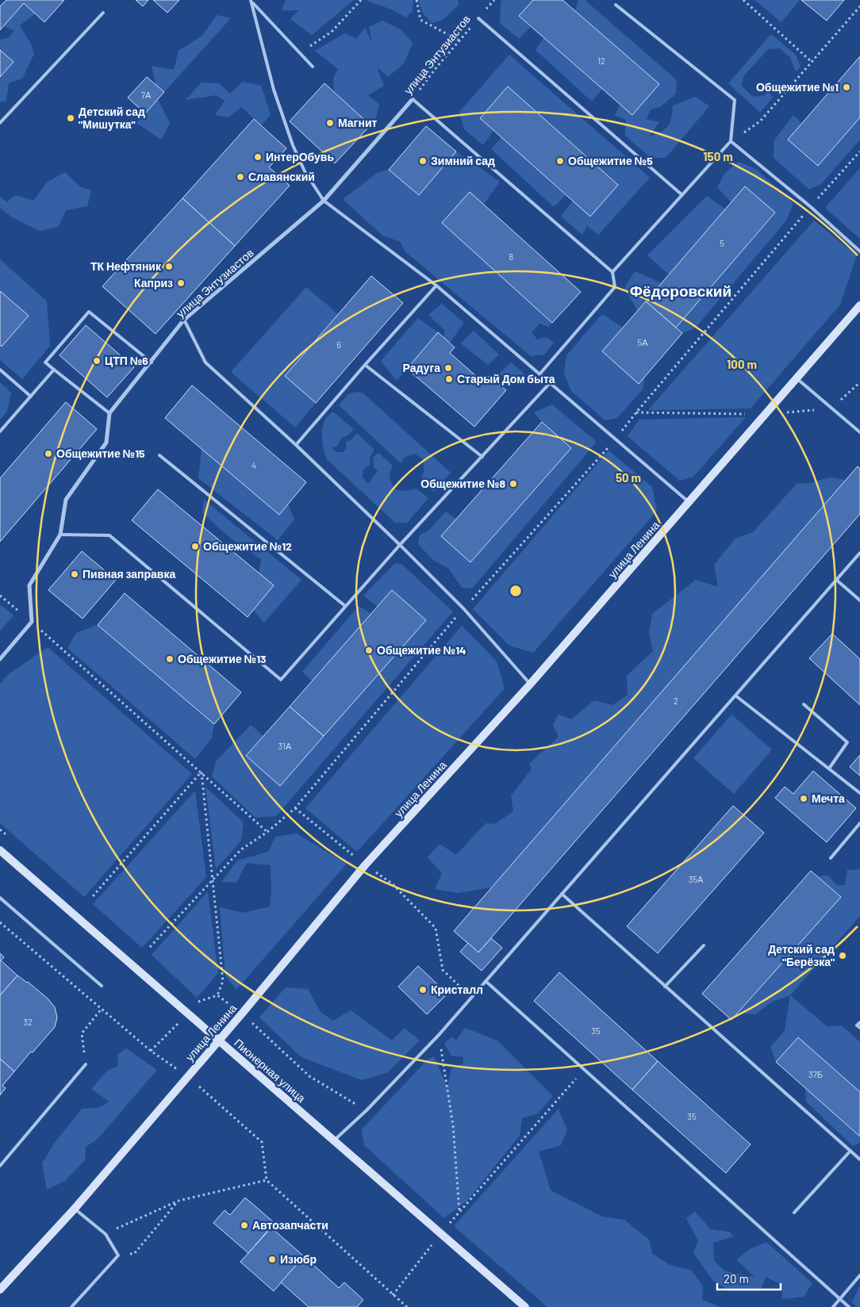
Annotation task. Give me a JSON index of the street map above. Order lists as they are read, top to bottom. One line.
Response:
{"streets":{"street":["улица Энтузиастов","улица Ленина","Пионерная улица"]},"crossings":[["улица Ленина","Пионерная улица"]],"districts":["Фёдоровский"],"places":["Общежитие №1","Детский сад \"Мишутка\"","Магнит","ИнтерОбувь","Зимний сад","Общежитие №5","Славянский","ТК Нефтяник","Каприз","ЦТП №6","Радуга","Старый Дом быта","Общежитие №15","Общежитие №8","Общежитие №12","Пивная заправка","Общежитие №14","Общежитие №13","Мечта","Детский сад \"Берёзка\"","Кристалл","Автозапчасти","Изюбр"],"house_numbers":["12","7А","5","8","5А","6","4","2","31А","35А","32","35","37Б","35"],"scale_bar":"20 m","rings":["150 m","100 m","50 m"]}
